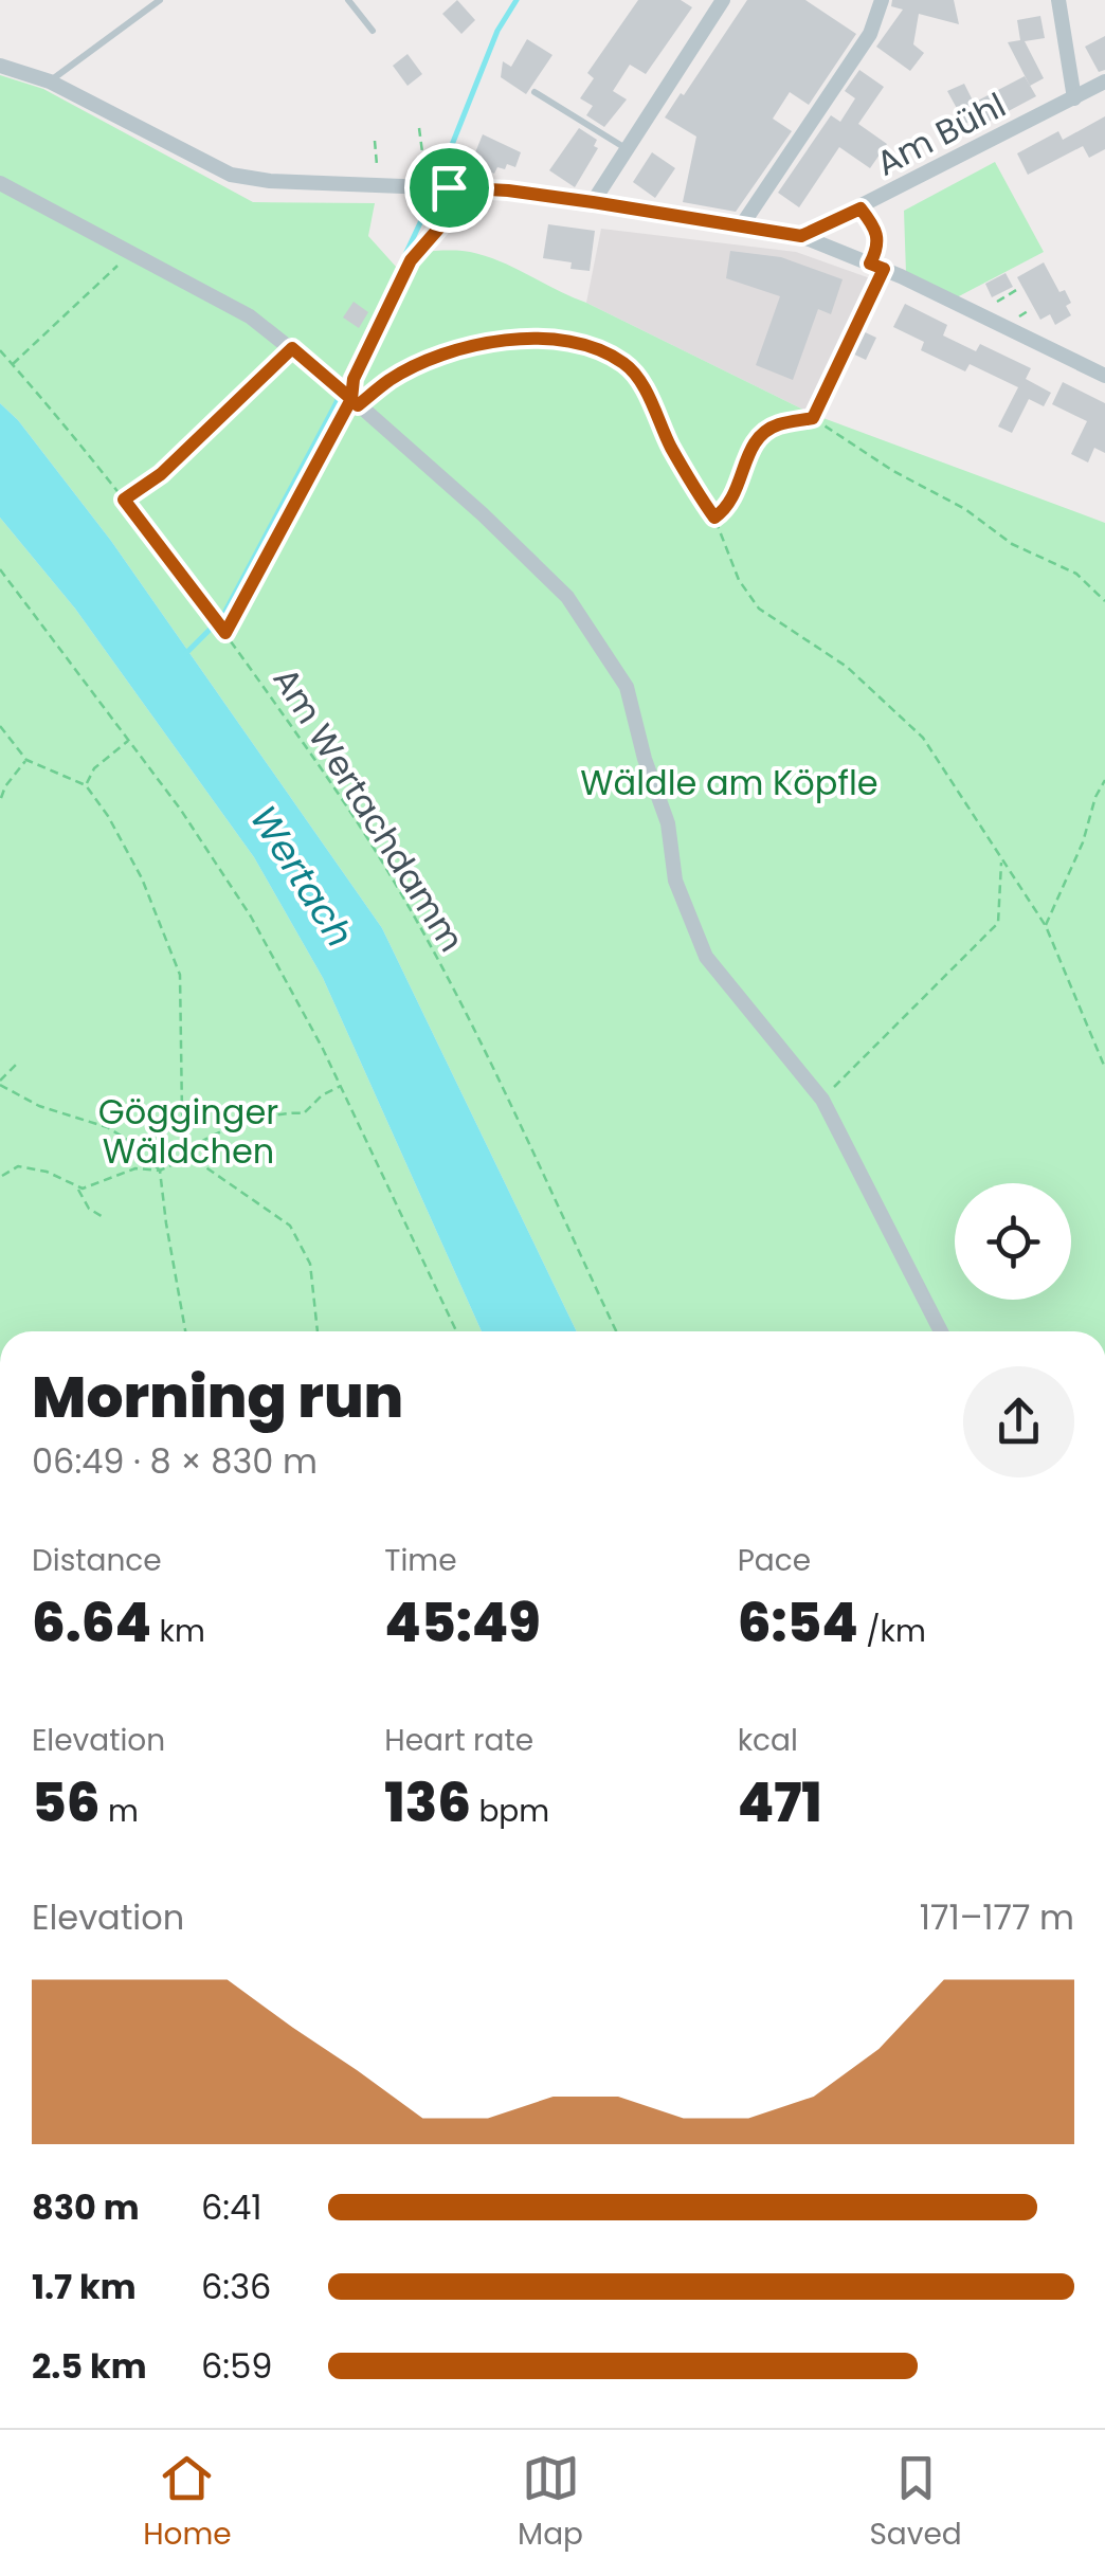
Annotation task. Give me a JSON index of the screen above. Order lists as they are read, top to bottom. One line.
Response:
{"streets":{"street":["Am Bühl"],"path":["Am Wertachdamm"]},"water":["Wertach"],"parks":["Wäldle am Köpfle","Gögginger Wäldchen"],"page":{"heading":["Morning run","06:49 · 8 × 830 m"],"stats":[["Distance","6.64 km"],["Time","45:49"],["Pace","6:54 /km"],["Elevation","56 m"],["Heart rate","136 bpm"],["kcal","471"]],"chart":["Elevation","171–177 m"],"list":[{"name":"830 m","note":"6:41"},{"name":"1.7 km","note":"6:36"},{"name":"2.5 km","note":"6:59"}],"tabs":["Home","Map","Saved"]}}
